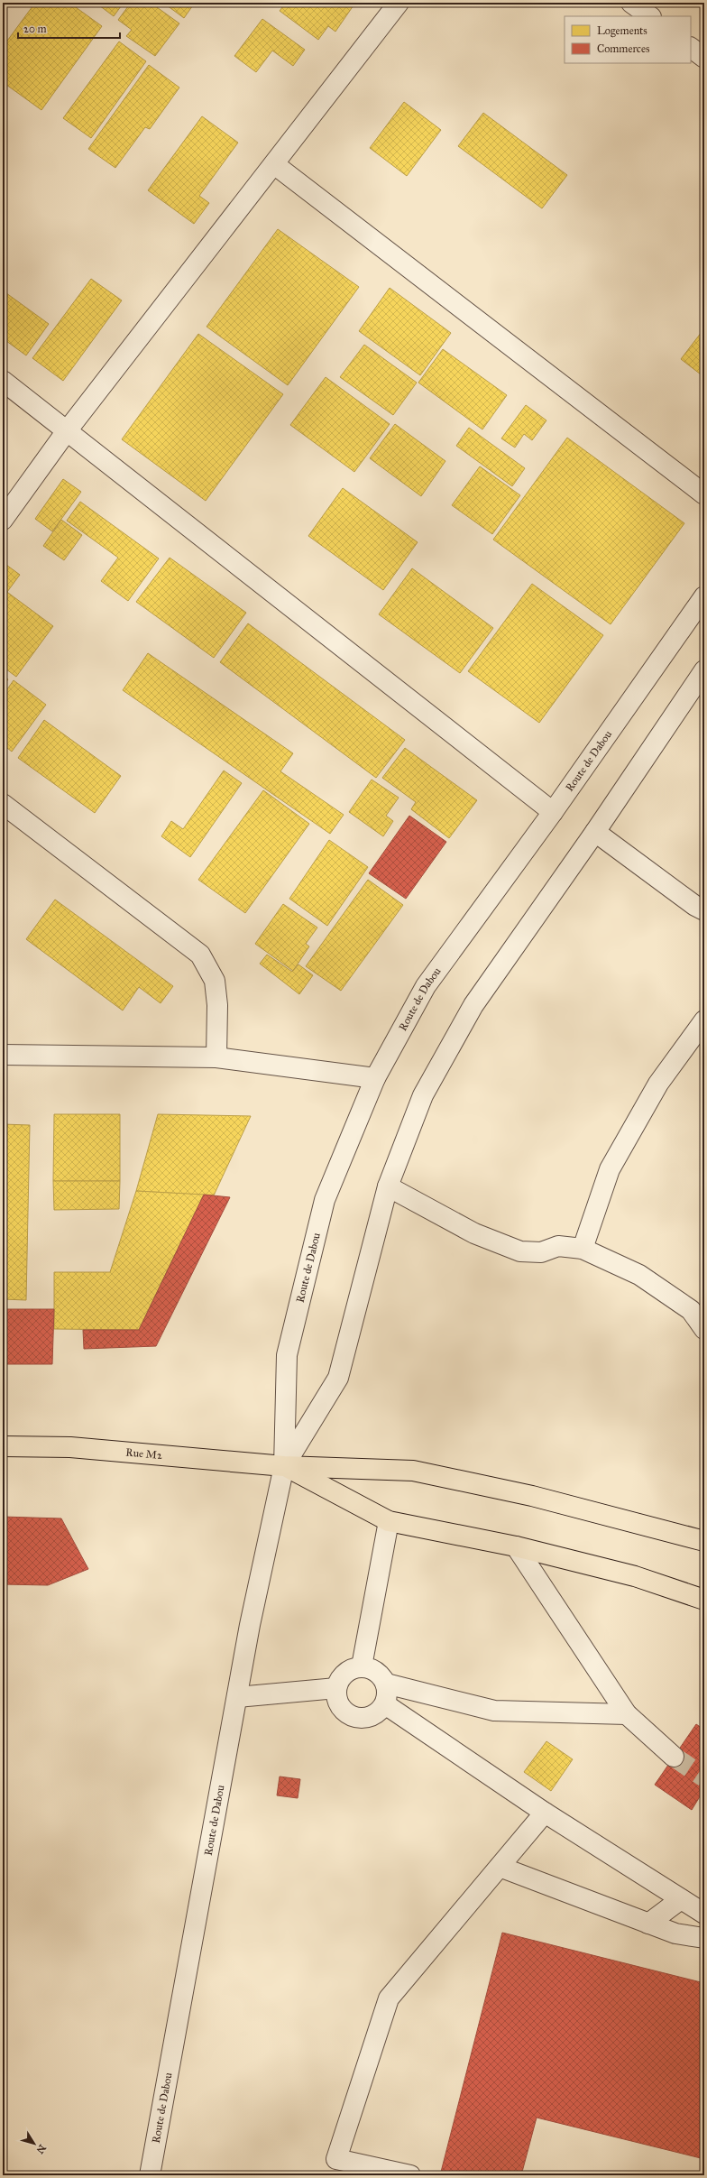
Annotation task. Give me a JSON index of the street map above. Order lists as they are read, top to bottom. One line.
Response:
{"streets":{"main road":["Rue M2"],"street":["Route de Dabou"]},"crossings":[["Route de Dabou","Rue M2"]],"legend":["Logements","Commerces"],"scale_bar":"20 m","north":"bottom right"}
